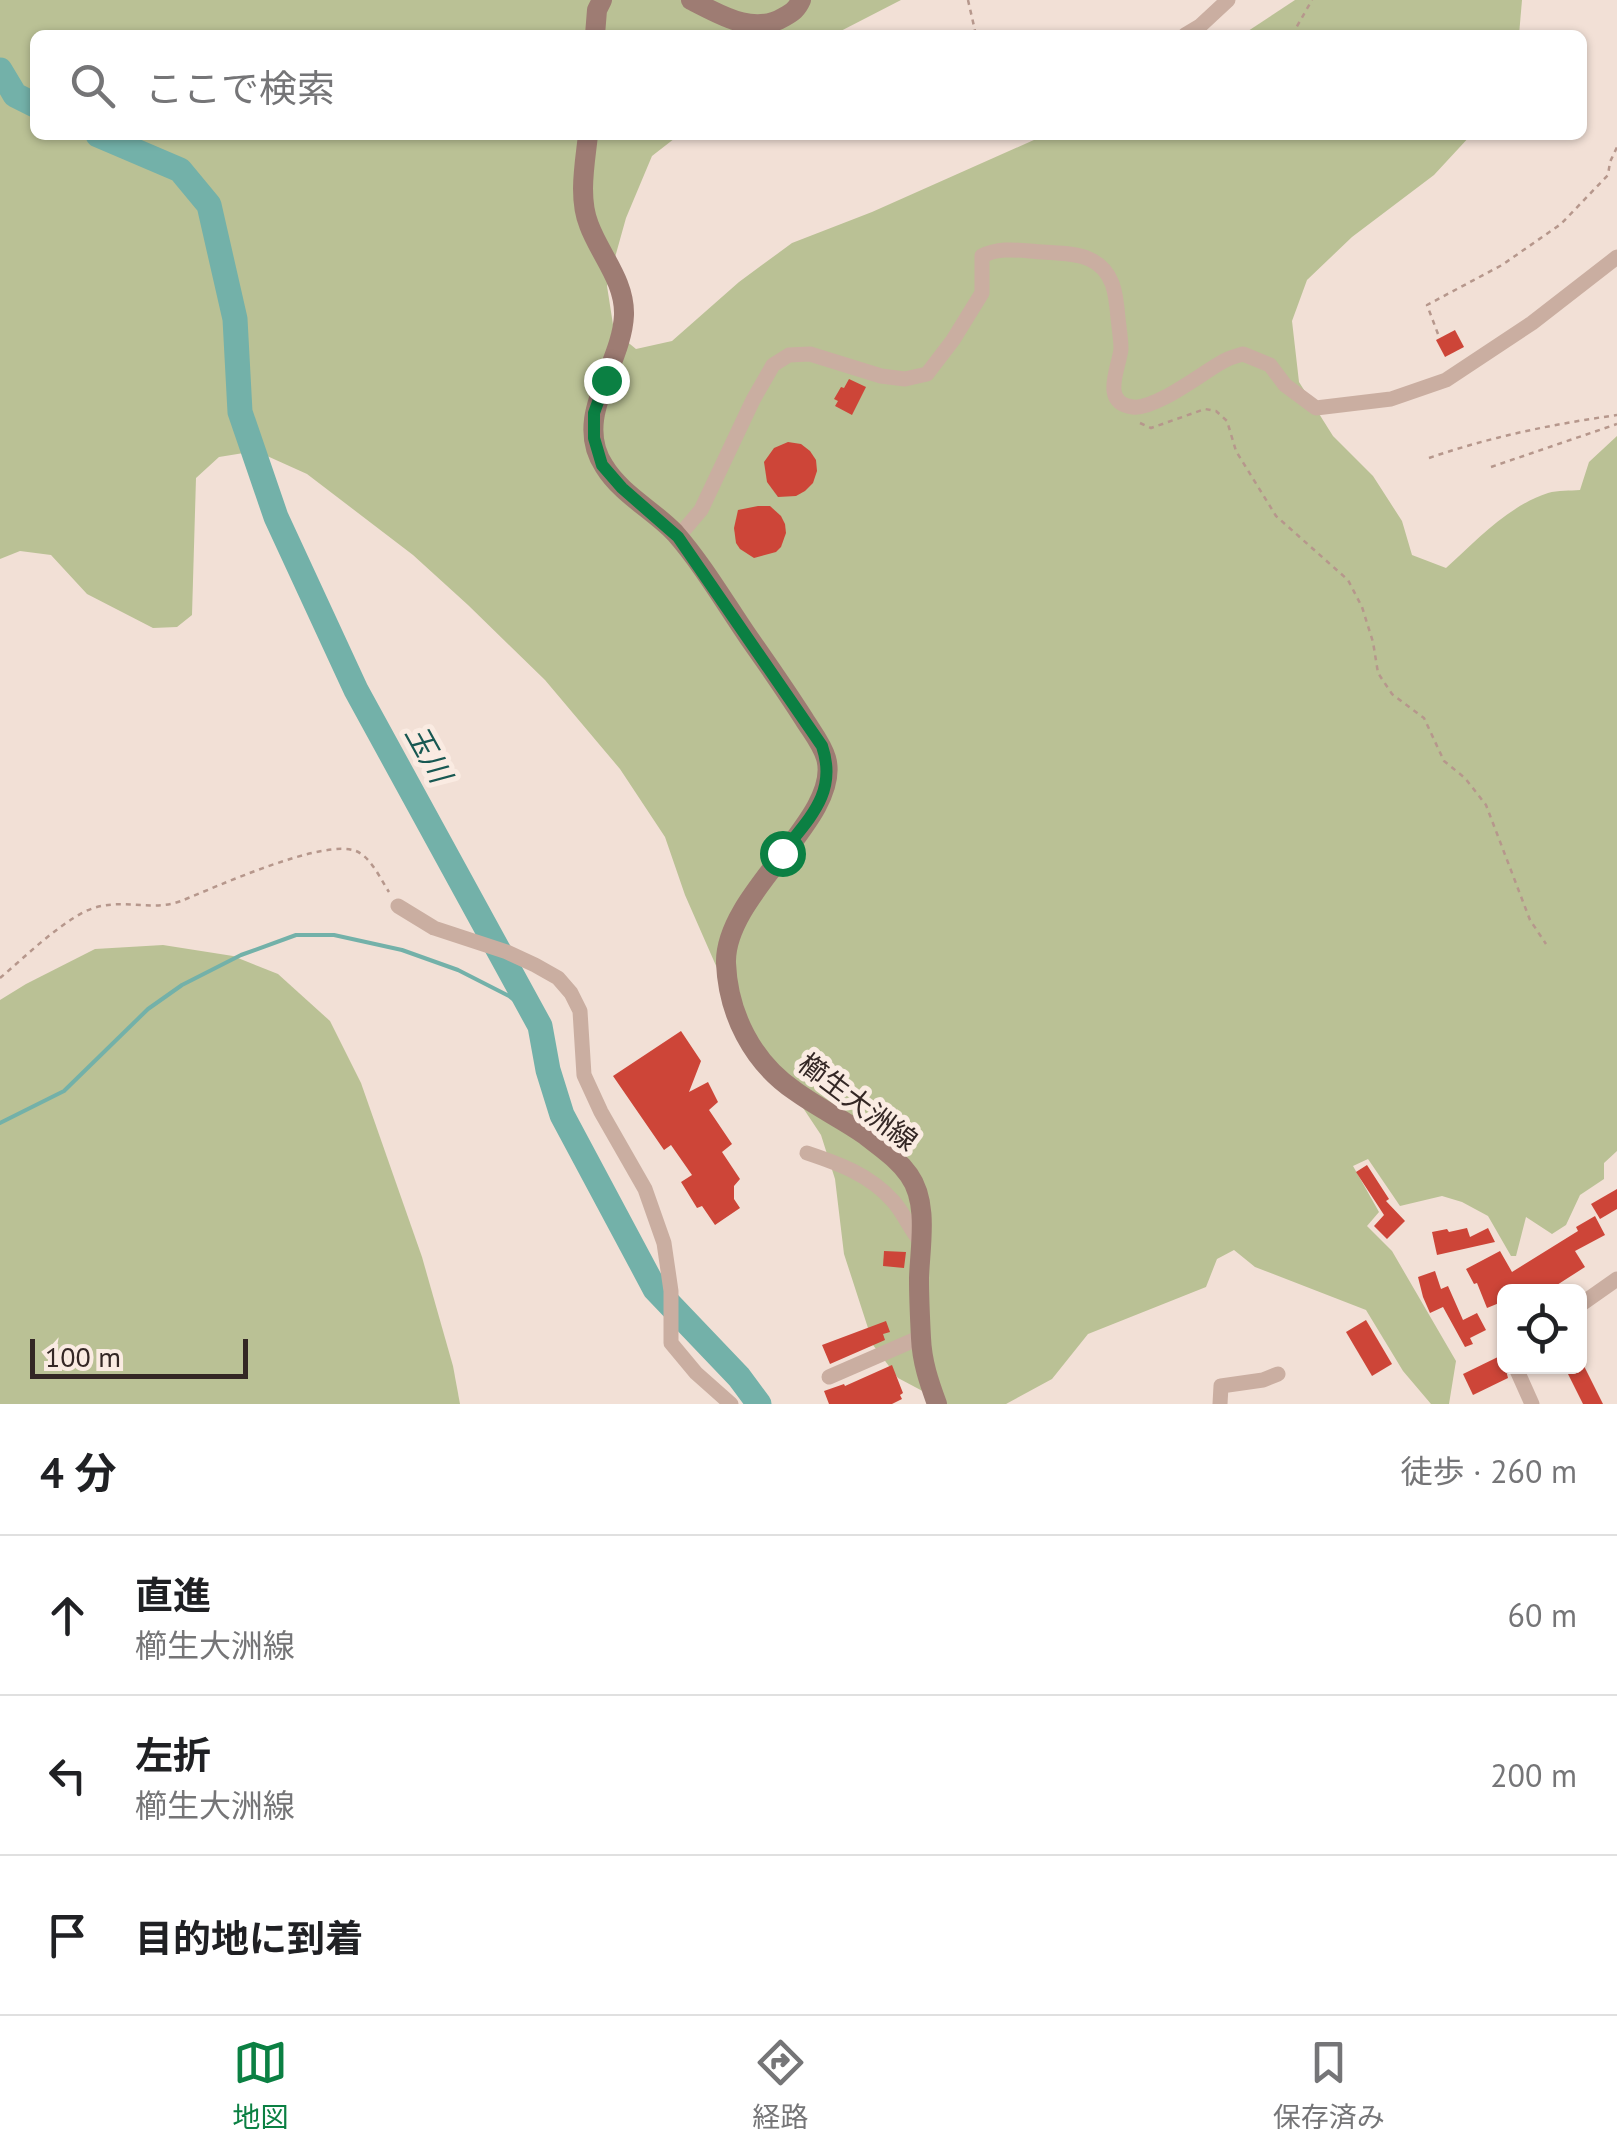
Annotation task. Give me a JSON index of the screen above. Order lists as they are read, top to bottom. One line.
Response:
{"streets":{"main road":["櫛生大洲線"]},"water":["玉川"],"scale_bar":"100 m","page":{"search":"ここで検索","scale":"100 m","heading":["4 分","徒歩 · 260 m"],"list":[["直進","櫛生大洲線","60 m"],["左折","櫛生大洲線","200 m"],"目的地に到着"],"nav":["地図","経路","保存済み"]}}
